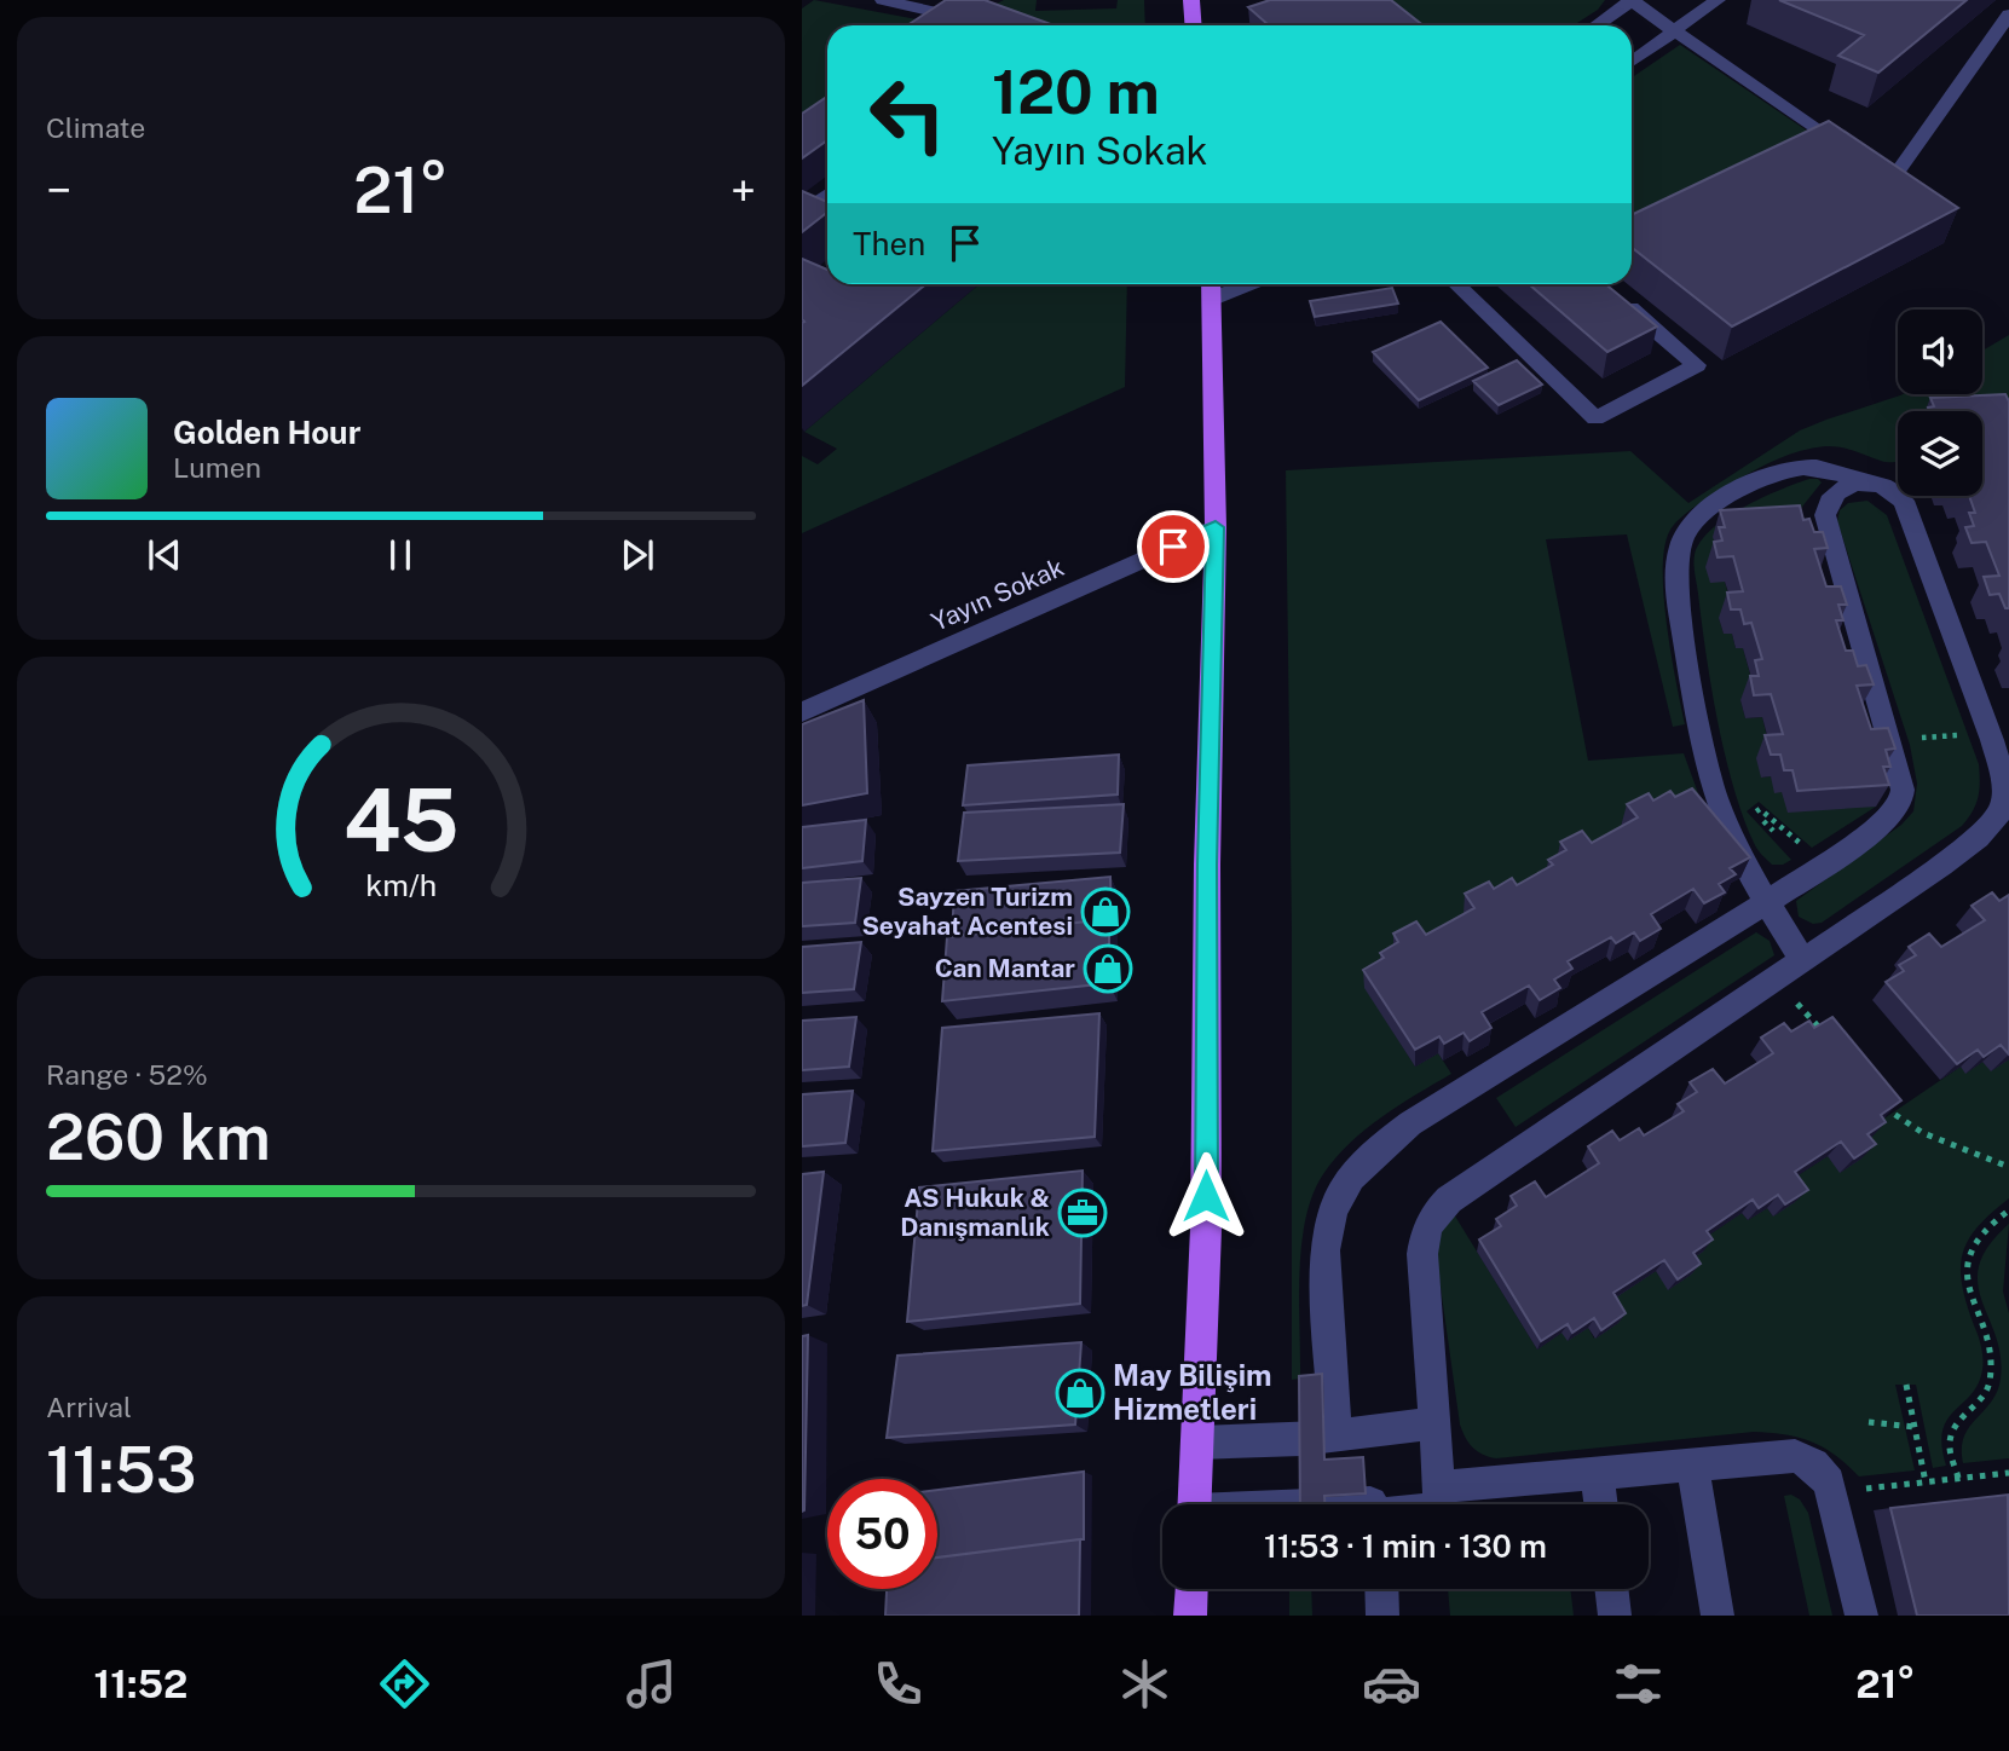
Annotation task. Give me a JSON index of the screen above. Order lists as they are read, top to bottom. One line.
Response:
{"streets":{"street":["Yayın Sokak"]},"places":{"shop":["Sayzen Turizm Seyahat Acentesi","Can Mantar","May Bilişim Hizmetleri"],"office":["AS Hukuk & Danışmanlık"]},"page":{"tile":["Climate",["Range · 52%","260 km"],["Arrival","11:53"]],"turn":["120 m","Yayın Sokak"],"heat":["−","21°","+"],"then":"Then","song":["Golden Hour","Lumen"],"limit":"50","trip":"11:53 · 1 min · 130 m","tabs":["11:52","21°"],"gauge":["45","km/h"]}}
